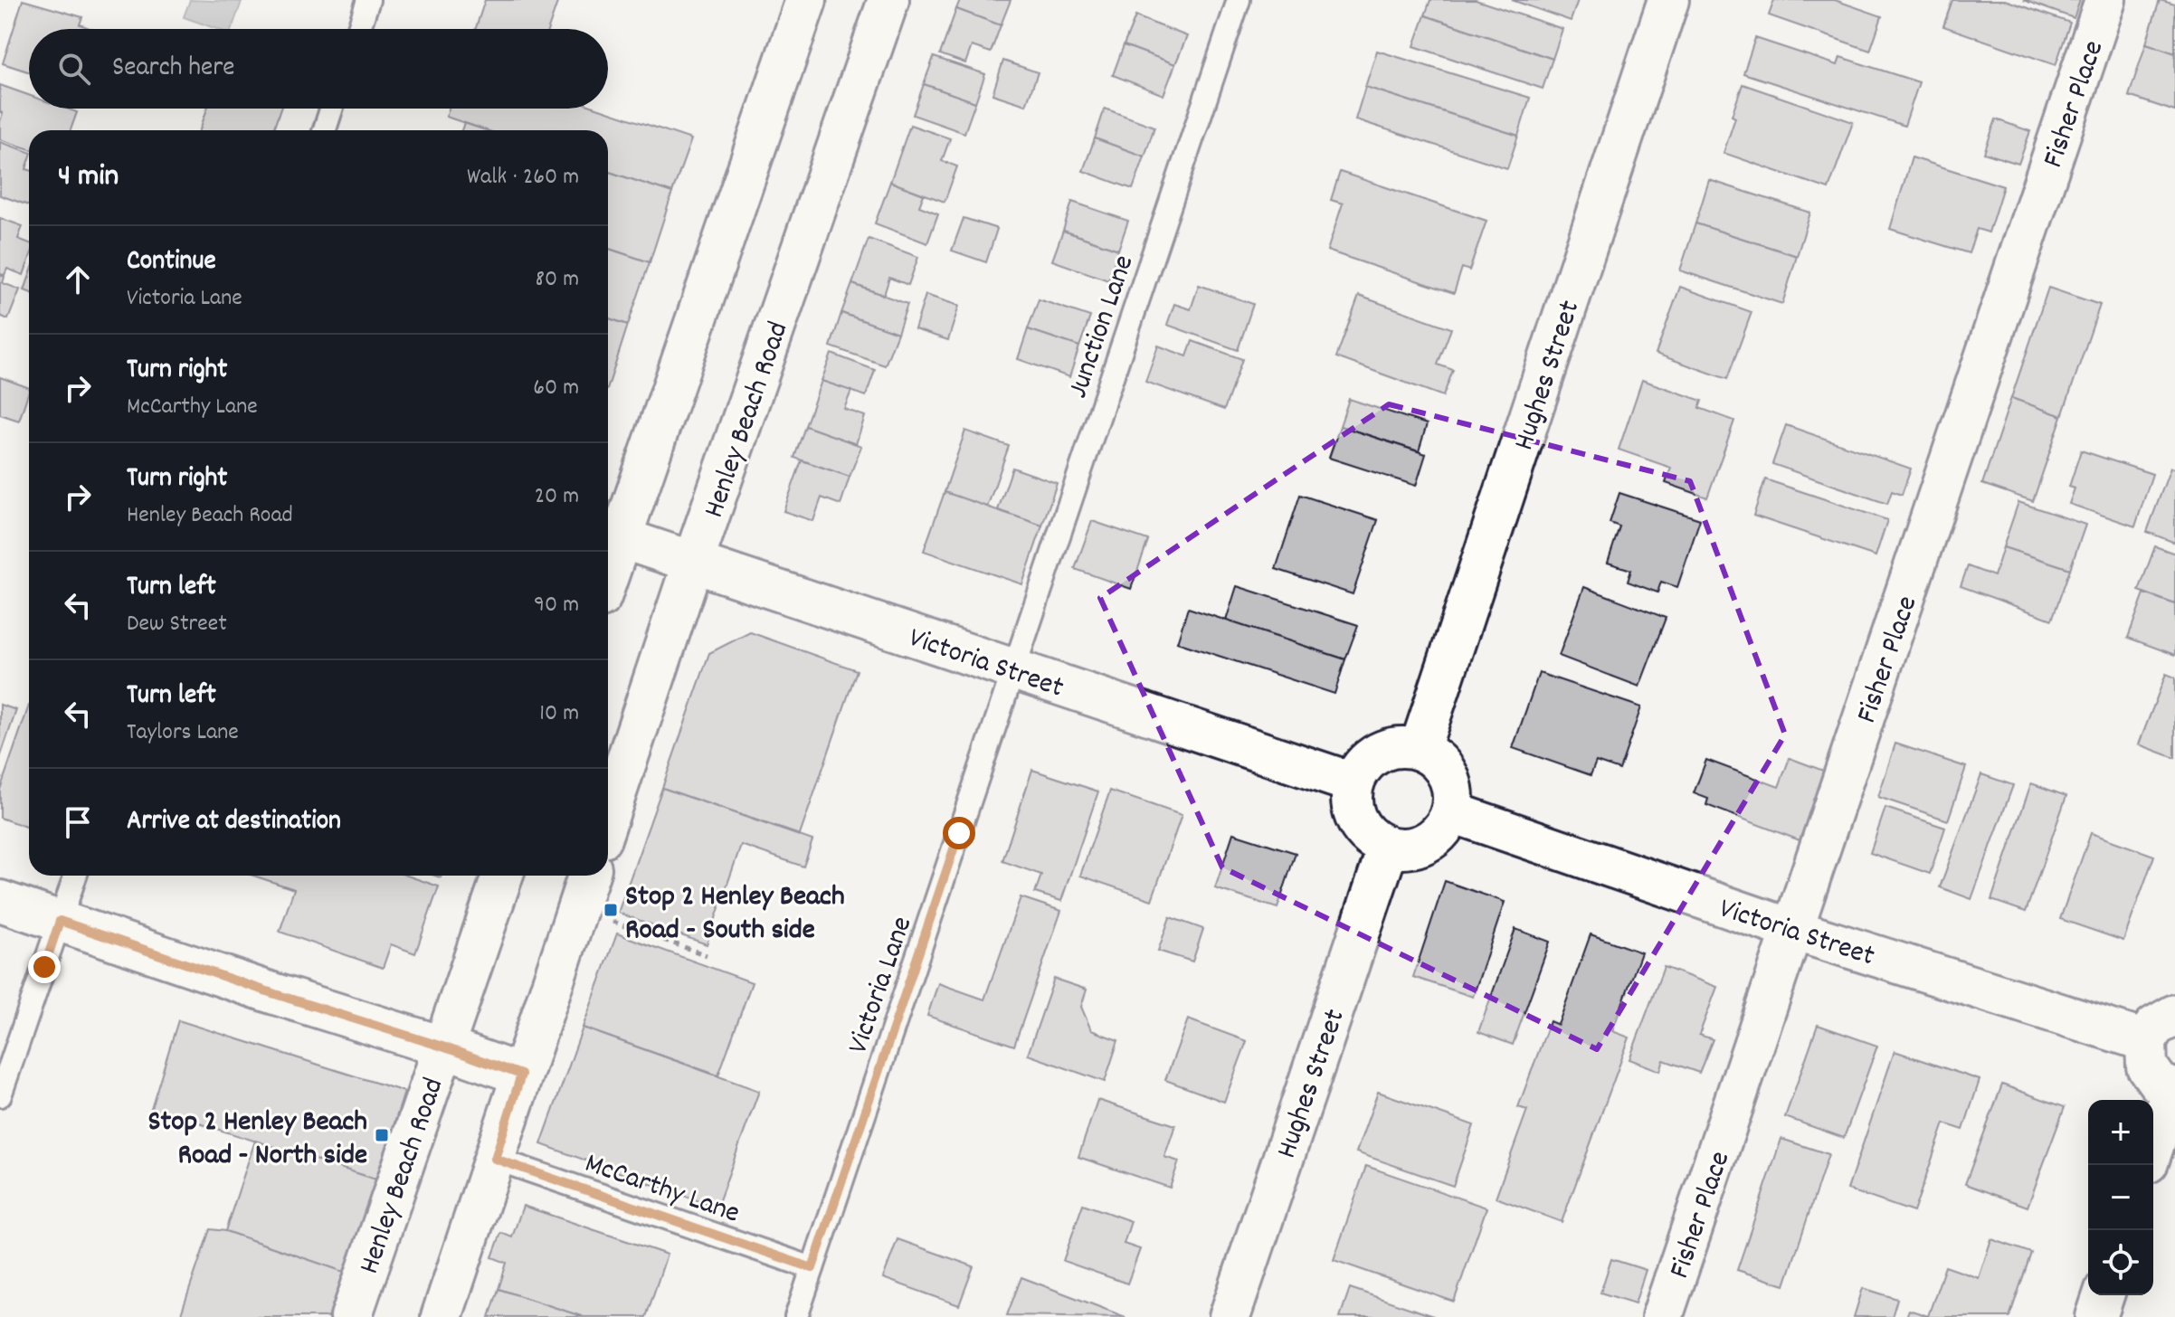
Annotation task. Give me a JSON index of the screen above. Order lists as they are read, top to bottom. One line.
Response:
{"streets":{"street":["Fisher Place","Hughes Street","Henley Beach Road","Victoria Street"],"lane":["Junction Lane","Victoria Lane","McCarthy Lane"]},"crossings":[["Fisher Place","Victoria Street"],["Junction Lane","Victoria Street"],["Junction Lane","Victoria Lane"],["Hughes Street","Victoria Street"],["Henley Beach Road","Victoria Street"],["Victoria Street","Victoria Lane"],["Victoria Lane","McCarthy Lane"]],"places":{"transit":["Stop 2 Henley Beach Road - South side","Stop 2 Henley Beach Road - North side"]},"page":{"search":"Search here","heading":["4 min","Walk · 260 m"],"list":[["Continue","Victoria Lane","80 m"],["Turn right","McCarthy Lane","60 m"],["Turn right","Henley Beach Road","20 m"],["Turn left","Dew Street","90 m"],["Turn left","Taylors Lane","10 m"],"Arrive at destination"],"map_buttons":["+","−"]}}
